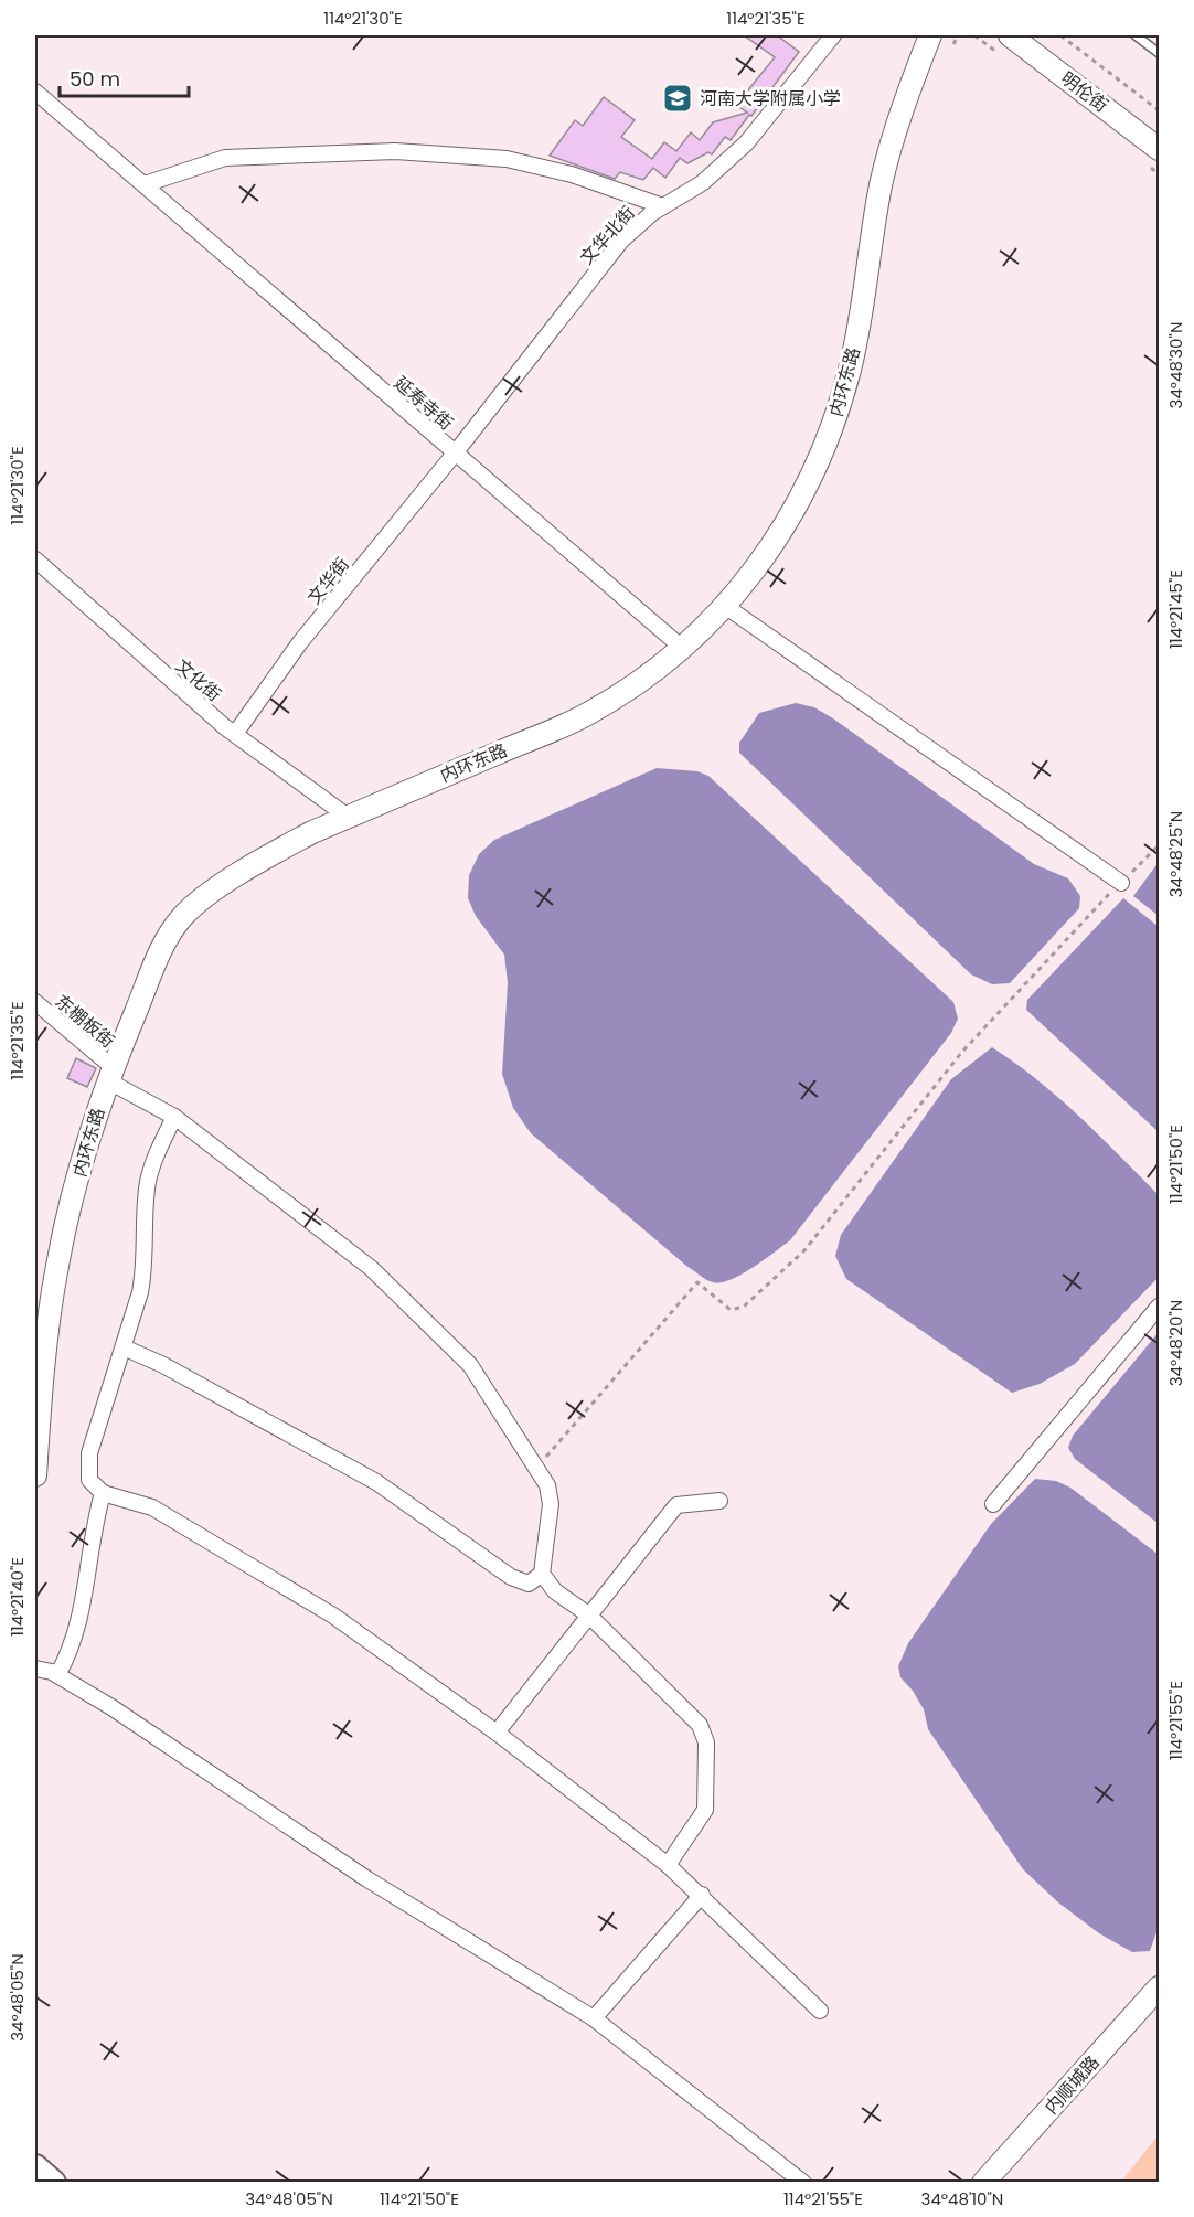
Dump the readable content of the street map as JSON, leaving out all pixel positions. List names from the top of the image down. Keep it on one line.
{"streets":{"street":["明伦街","文华北街","内环东路","延寿寺街","文华街","文化街","东棚板街","内顺城路"]},"crossings":[["文华北街","延寿寺街"],["文华北街","文华街"],["内环东路","延寿寺街"],["内环东路","文化街"],["内环东路","东棚板街"],["延寿寺街","文华街"],["文华街","文化街"]],"places":{"school or university":["河南大学附属小学"]},"scale_bar":"50 m","coordinates":["114°21'30\"E","114°21'35\"E","34°48'30\"N","114°21'45\"E","34°48'25\"N","114°21'50\"E","34°48'20\"N","114°21'40\"E","114°21'55\"E","34°48'05\"N","34°48'10\"N"]}
